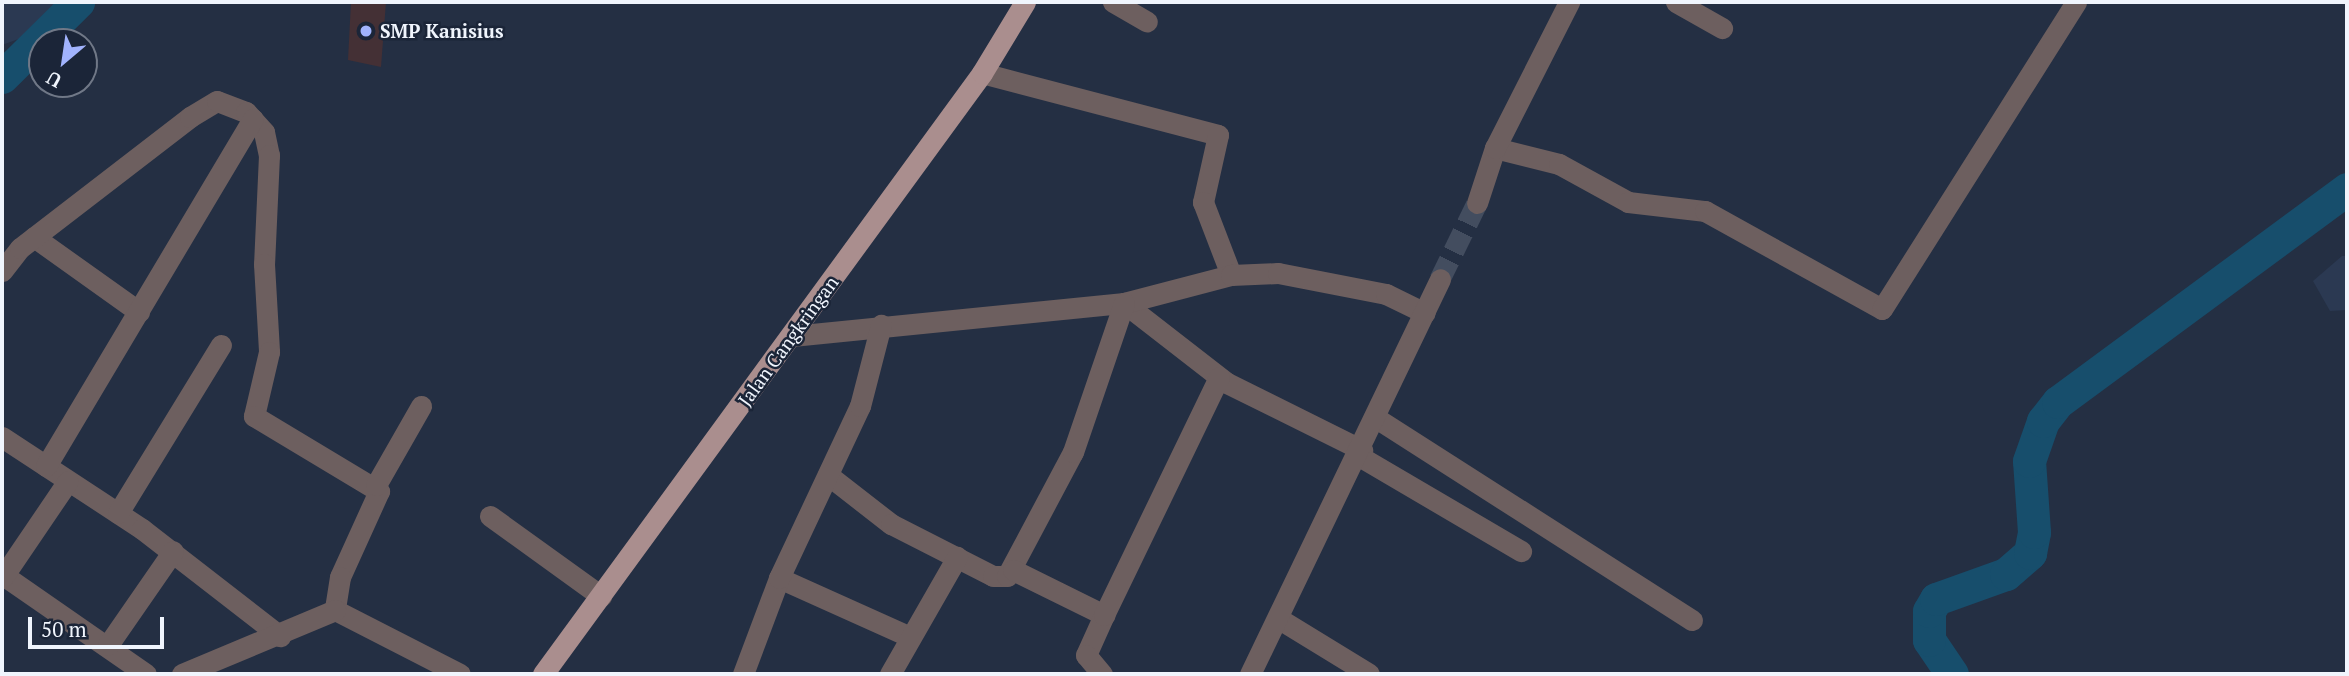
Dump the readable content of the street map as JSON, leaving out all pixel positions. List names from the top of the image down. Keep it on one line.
{"streets":{"main road":["Jalan Cangkringan"]},"places":["SMP Kanisius"],"scale_bar":"50 m","north":"bottom left"}
